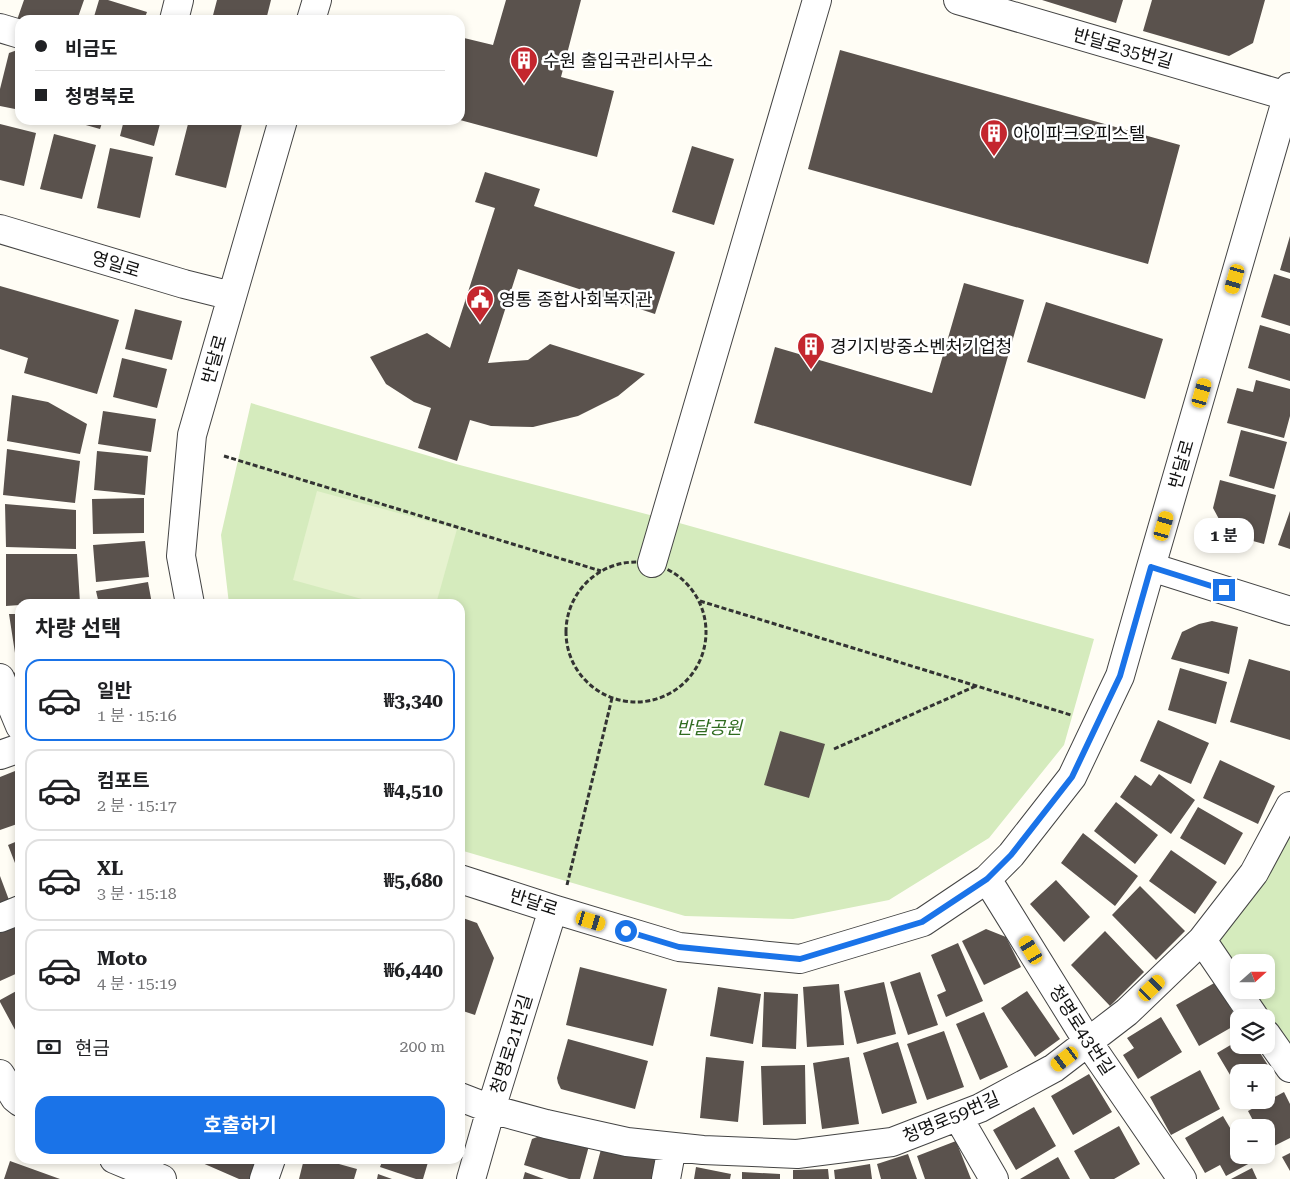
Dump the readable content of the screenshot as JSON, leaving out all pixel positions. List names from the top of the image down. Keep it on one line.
{"streets":{"street":["반달로35번길","영일로","반달로","청명로43번길","청명로21번길","청명로59번길"]},"crossings":[["반달로35번길","반달로"],["영일로","반달로"],["반달로","청명로43번길"],["반달로","청명로21번길"],["청명로43번길","청명로59번길"],["청명로21번길","청명로59번길"]],"parks":["반달공원"],"places":{"building":["수원 출입국관리사무소","아이파크오피스텔","경기지방중소벤처기업청"],"public building":["영통 종합사회복지관"]},"north":"right","page":{"banner":["비금도","청명북로"],"bubble":"1 분","heading":"차량 선택","list":[{"name":"일반","note":"1 분 · 15:16","value":"₩3,340"},{"name":"컴포트","note":"2 분 · 15:17","value":"₩4,510"},{"name":"XL","note":"3 분 · 15:18","value":"₩5,680"},{"name":"Moto","note":"4 분 · 15:19","value":"₩6,440"}],"map_buttons":["+","−"],"pay":["현금","200 m"],"buttons":"호출하기"}}
